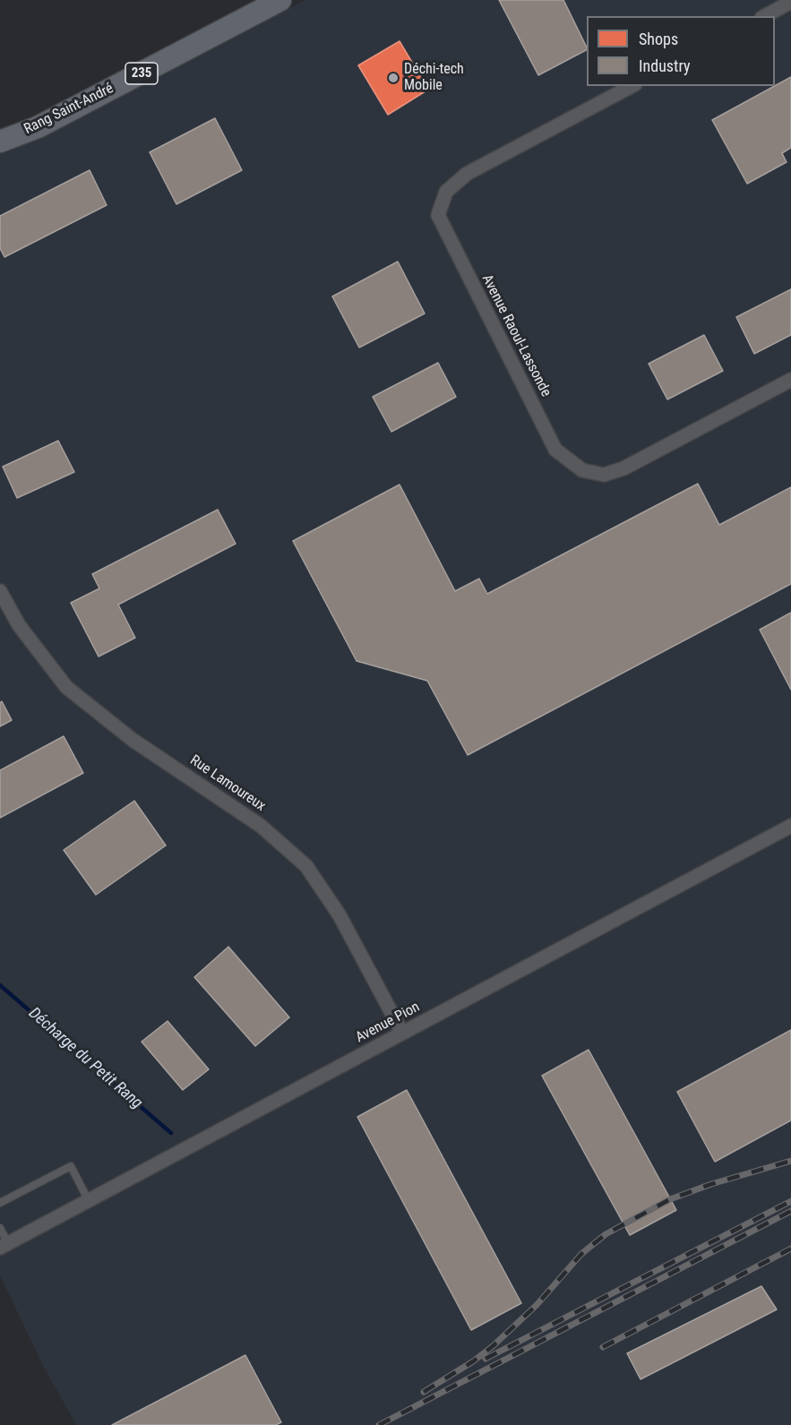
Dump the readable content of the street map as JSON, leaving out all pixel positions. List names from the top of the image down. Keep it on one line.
{"streets":{"main road":["235","Rang Saint-André"],"street":["Avenue Raoul-Lassonde","Rue Lamoureux","Avenue Pion"]},"crossings":[["Rue Lamoureux","Avenue Pion"]],"water":["Décharge du Petit Rang"],"places":["Déchi-tech Mobile"],"legend":["Shops","Industry"]}
